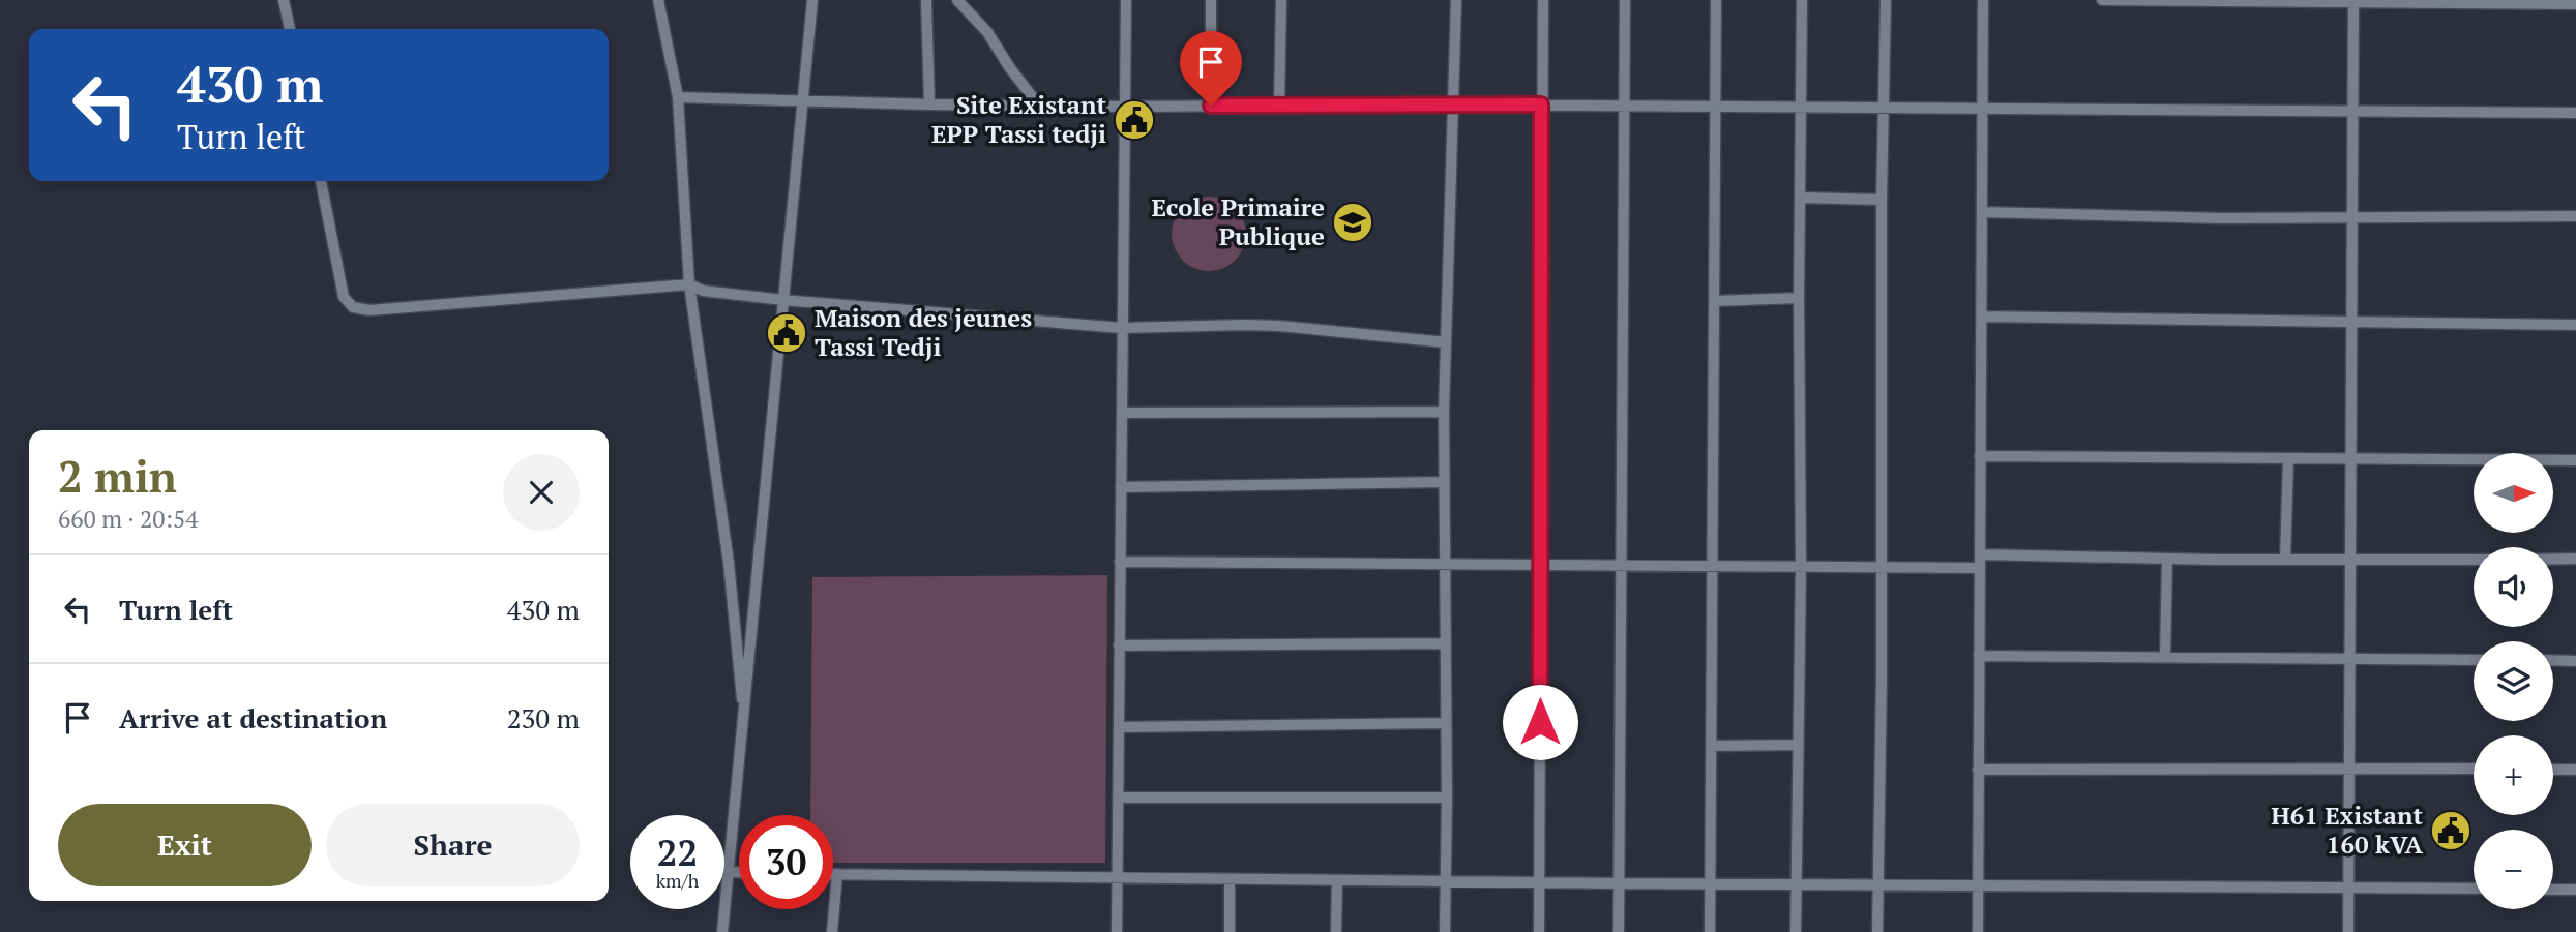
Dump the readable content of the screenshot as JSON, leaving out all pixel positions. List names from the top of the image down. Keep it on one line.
{"places":{"public building":["Site Existant EPP Tassi tedji","Maison des jeunes Tassi Tedji","H61 Existant 160 kVA"],"school or university":["Ecole Primaire Publique"]},"north":"right","page":{"turn":["430 m","Turn left"],"heading":["2 min","660 m · 20:54"],"map_buttons":["+","−"],"list":[{"name":"Turn left","value":"430 m"},{"name":"Arrive at destination","value":"230 m"}],"buttons":["Exit","Share"],"speed":"22 km/h","limit":"30"}}
